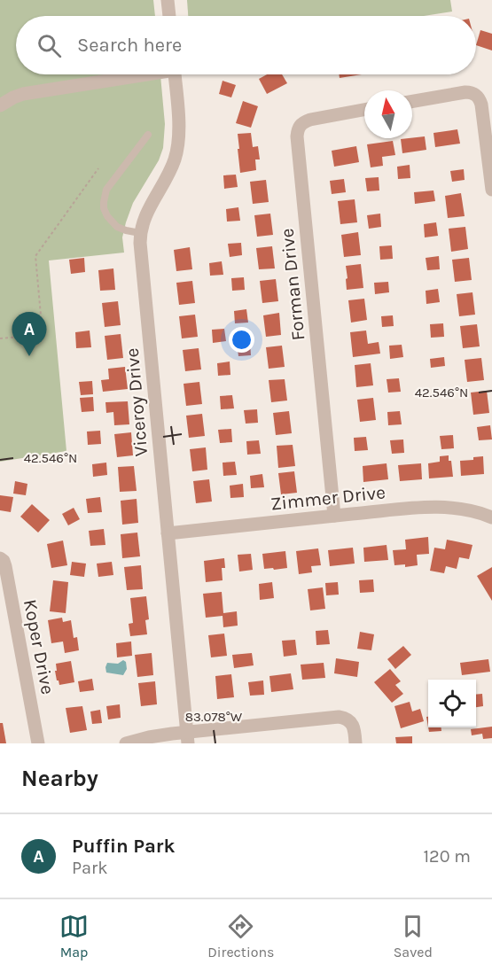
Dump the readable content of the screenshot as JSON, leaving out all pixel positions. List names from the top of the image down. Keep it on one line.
{"streets":{"street":["Forman Drive","Viceroy Drive","Zimmer Drive","Koper Drive"]},"crossings":[["Forman Drive","Zimmer Drive"],["Viceroy Drive","Zimmer Drive"]],"north":"top","page":{"search":"Search here","pins":"A","heading":"Nearby","list":[{"mark":"A","name":"Puffin Park","note":"Park","value":"120 m"}],"nav":["Map","Directions","Saved"]},"coordinates":["42.546°N","83.078°W"]}
